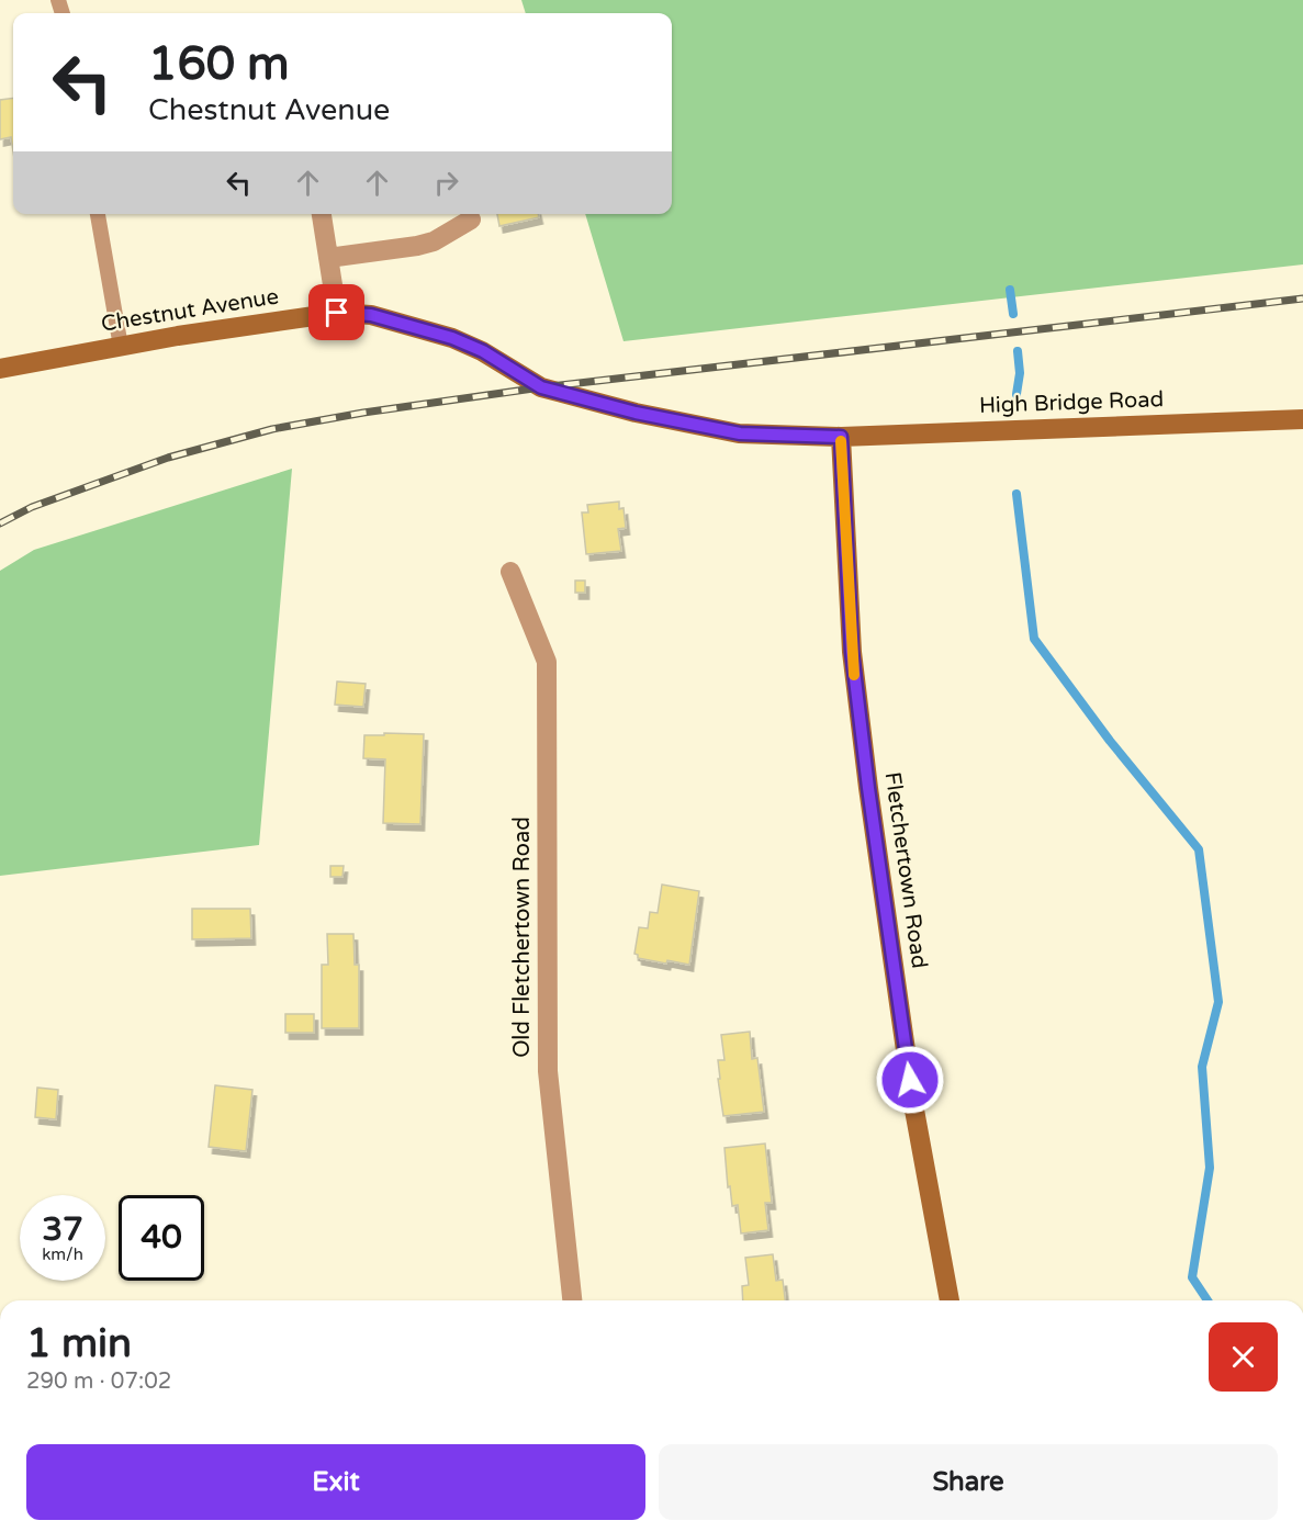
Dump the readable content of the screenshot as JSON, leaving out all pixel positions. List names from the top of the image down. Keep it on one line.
{"streets":{"street":["Chestnut Avenue","High Bridge Road","Fletchertown Road","Old Fletchertown Road"]},"crossings":[["Chestnut Avenue","High Bridge Road"],["Chestnut Avenue","Fletchertown Road"],["High Bridge Road","Fletchertown Road"]],"page":{"turn":["160 m","Chestnut Avenue"],"speed":"37 km/h","limit":"40","heading":["1 min","290 m · 07:02"],"buttons":["Exit","Share"]}}
